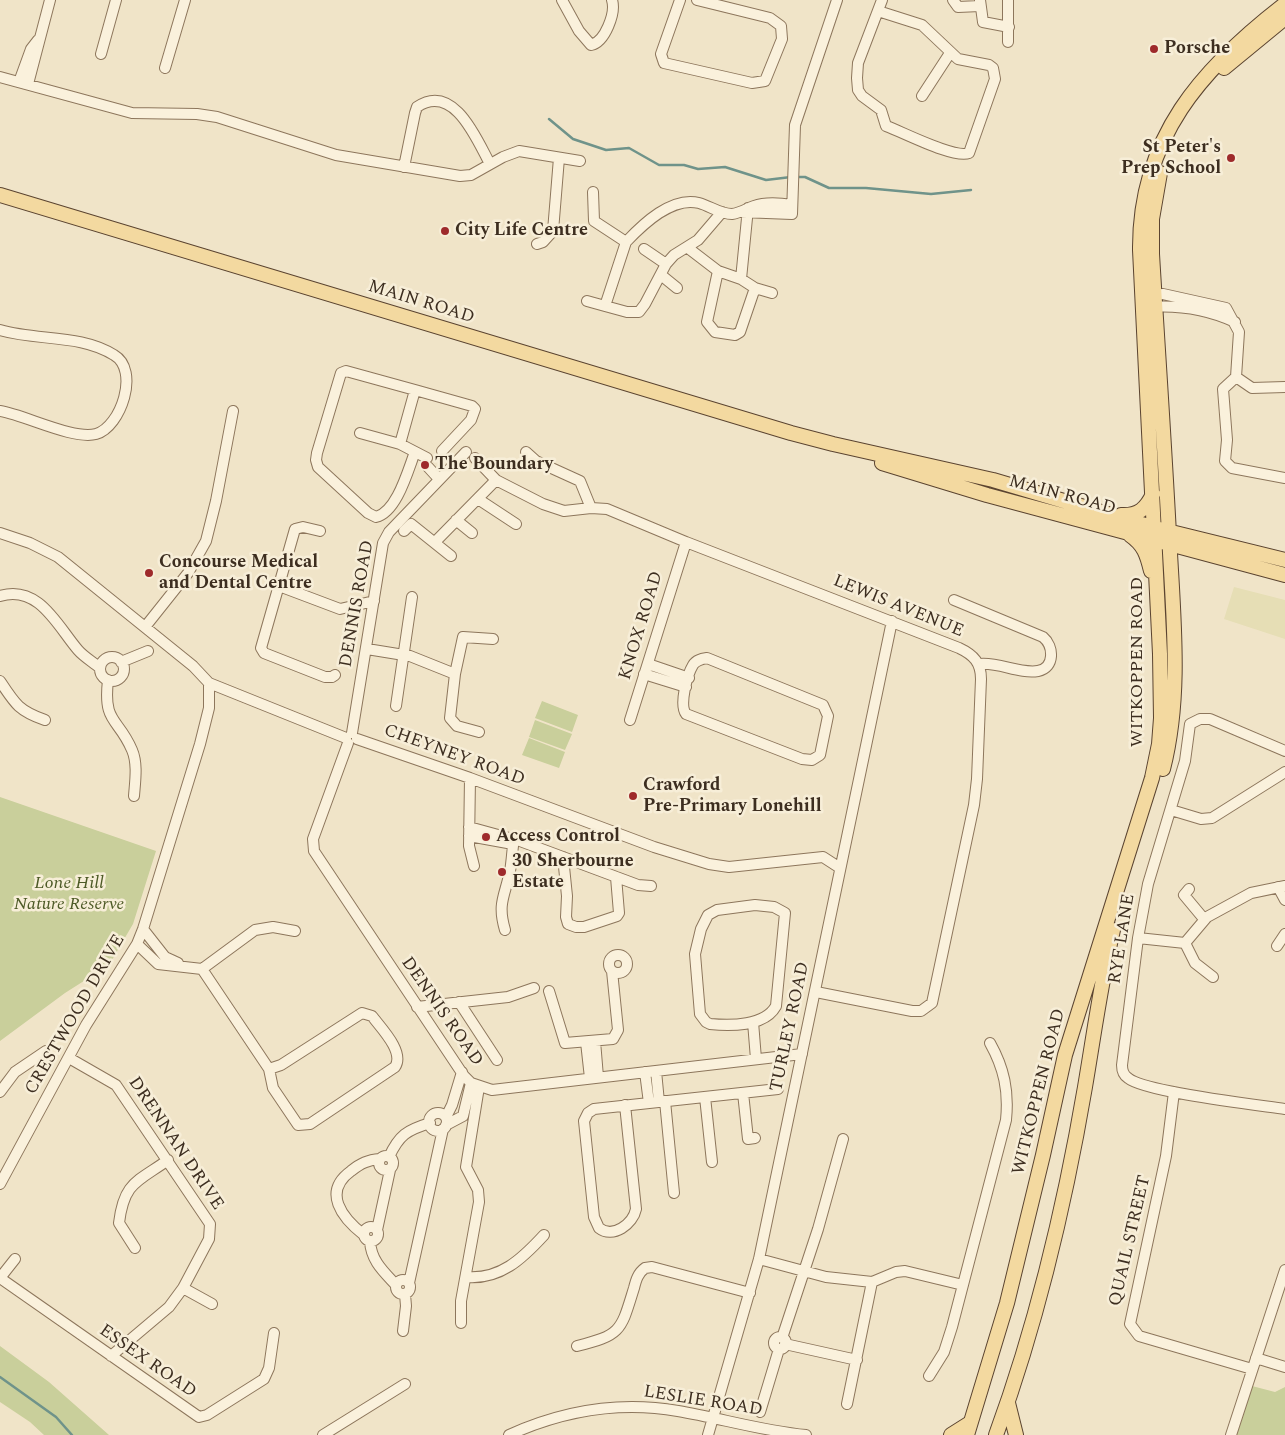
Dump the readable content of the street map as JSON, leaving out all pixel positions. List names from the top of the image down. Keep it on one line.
{"streets":{"main road":["MAIN ROAD","WITKOPPEN ROAD"],"street":["DENNIS ROAD","LEWIS AVENUE","KNOX ROAD","CHEYNEY ROAD","RYE LANE","CRESTWOOD DRIVE","TURLEY ROAD","DRENNAN DRIVE","QUAIL STREET","ESSEX ROAD","LESLIE ROAD"]},"crossings":[["MAIN ROAD","WITKOPPEN ROAD"],["DENNIS ROAD","LEWIS AVENUE"],["DENNIS ROAD","CHEYNEY ROAD"],["DENNIS ROAD","TURLEY ROAD"],["LEWIS AVENUE","KNOX ROAD"],["LEWIS AVENUE","TURLEY ROAD"],["CHEYNEY ROAD","CRESTWOOD DRIVE"],["CHEYNEY ROAD","TURLEY ROAD"],["RYE LANE","QUAIL STREET"],["CRESTWOOD DRIVE","DRENNAN DRIVE"],["TURLEY ROAD","LESLIE ROAD"],["DRENNAN DRIVE","ESSEX ROAD"]],"parks":["Lone Hill Nature Reserve"],"places":["Porsche","St Peter's Prep School","City Life Centre","The Boundary","Concourse Medical and Dental Centre","Crawford Pre-Primary Lonehill","Access Control","30 Sherbourne Estate"]}
